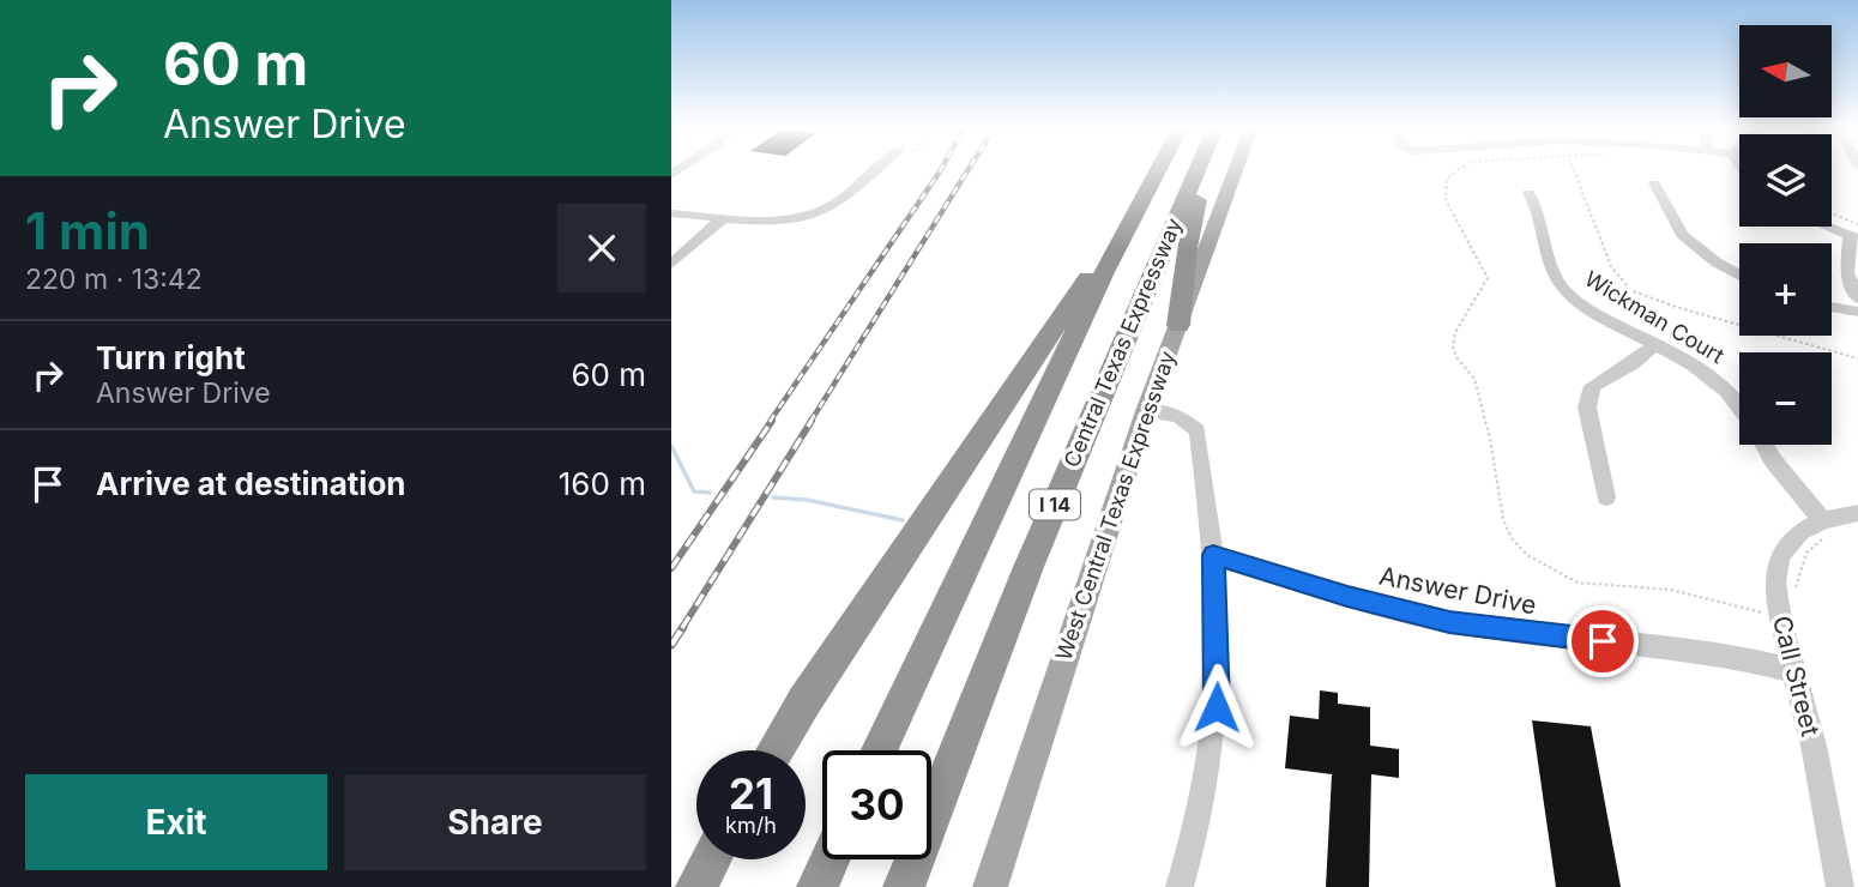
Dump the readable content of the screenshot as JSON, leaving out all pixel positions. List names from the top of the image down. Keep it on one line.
{"streets":{"highway":["Central Texas Expressway","I 14"],"main road":["West Central Texas Expressway"],"street":["Wickman Court","Answer Drive","Call Street"]},"crossings":[["Wickman Court","Call Street"],["Answer Drive","Call Street"]],"north":"left","page":{"turn":["60 m","Answer Drive"],"map_buttons":["+","−"],"heading":["1 min","220 m · 13:42"],"list":[{"name":"Turn right","note":"Answer Drive","value":"60 m"},{"name":"Arrive at destination","value":"160 m"}],"speed":"21 km/h","limit":"30","buttons":["Exit","Share"]}}
